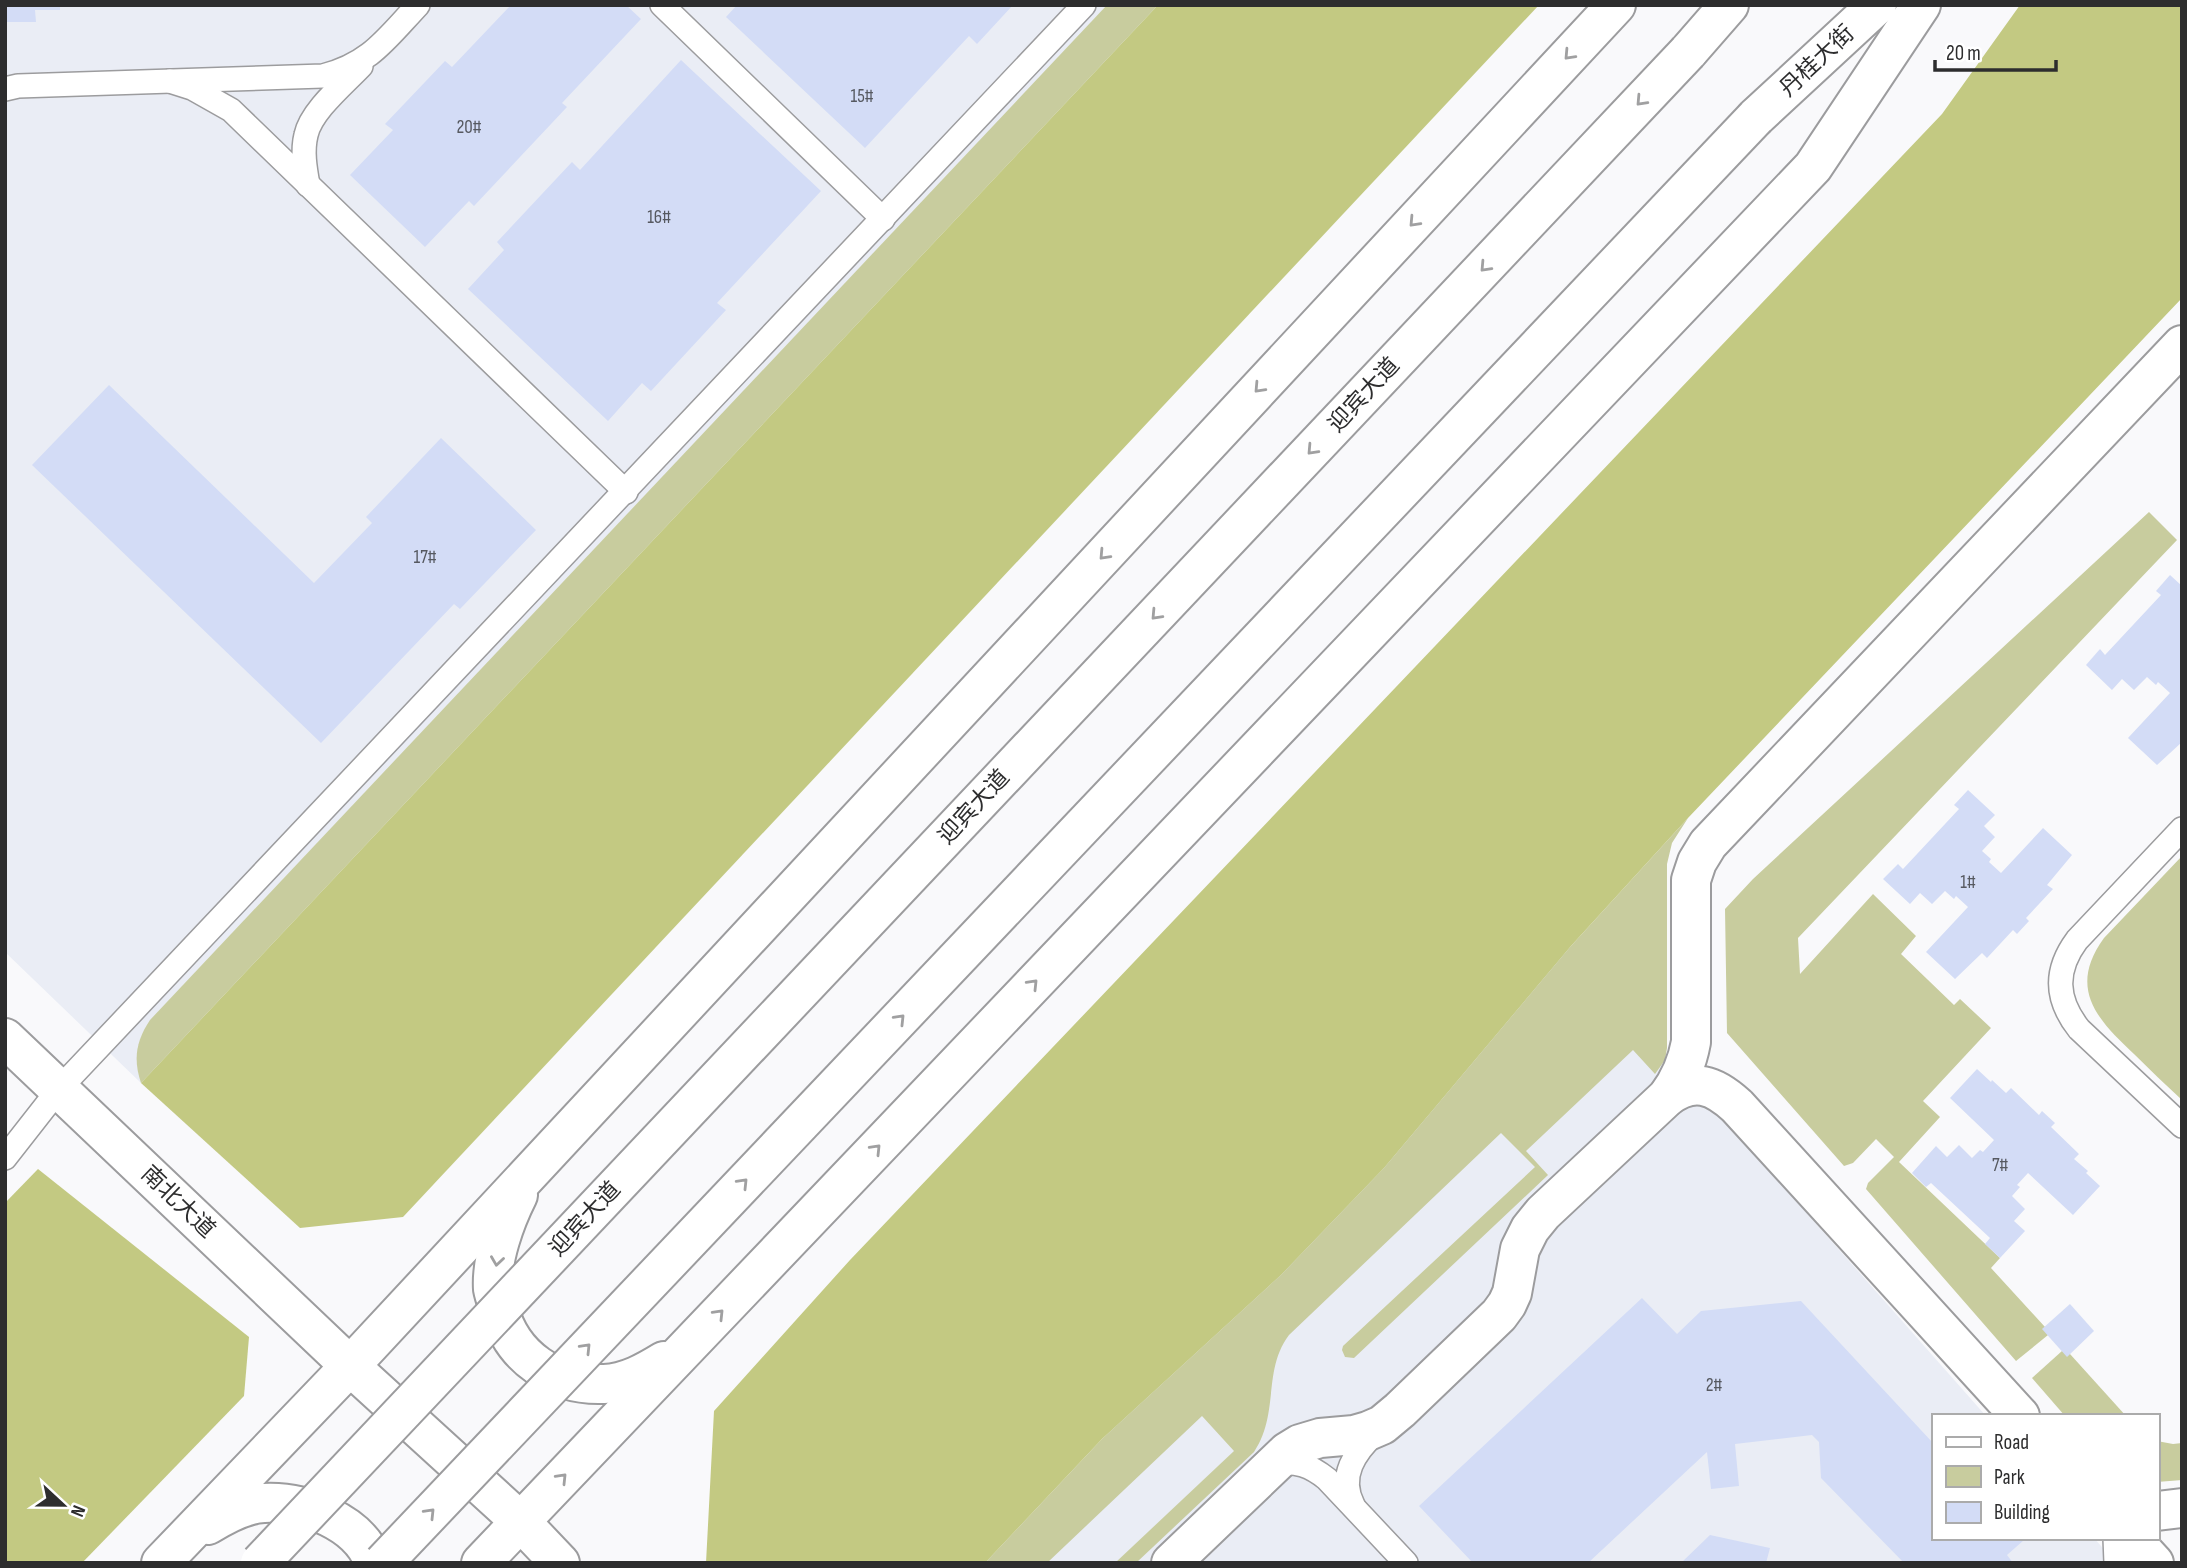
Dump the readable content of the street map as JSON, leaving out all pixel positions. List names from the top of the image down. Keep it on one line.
{"streets":{"main road":["丹桂大街","迎宾大道","南北大道"]},"house_numbers":["15#","20#","16#","17#","1#","7#","2#"],"legend":["Road","Park","Building"],"scale_bar":"20 m","north":"right"}
